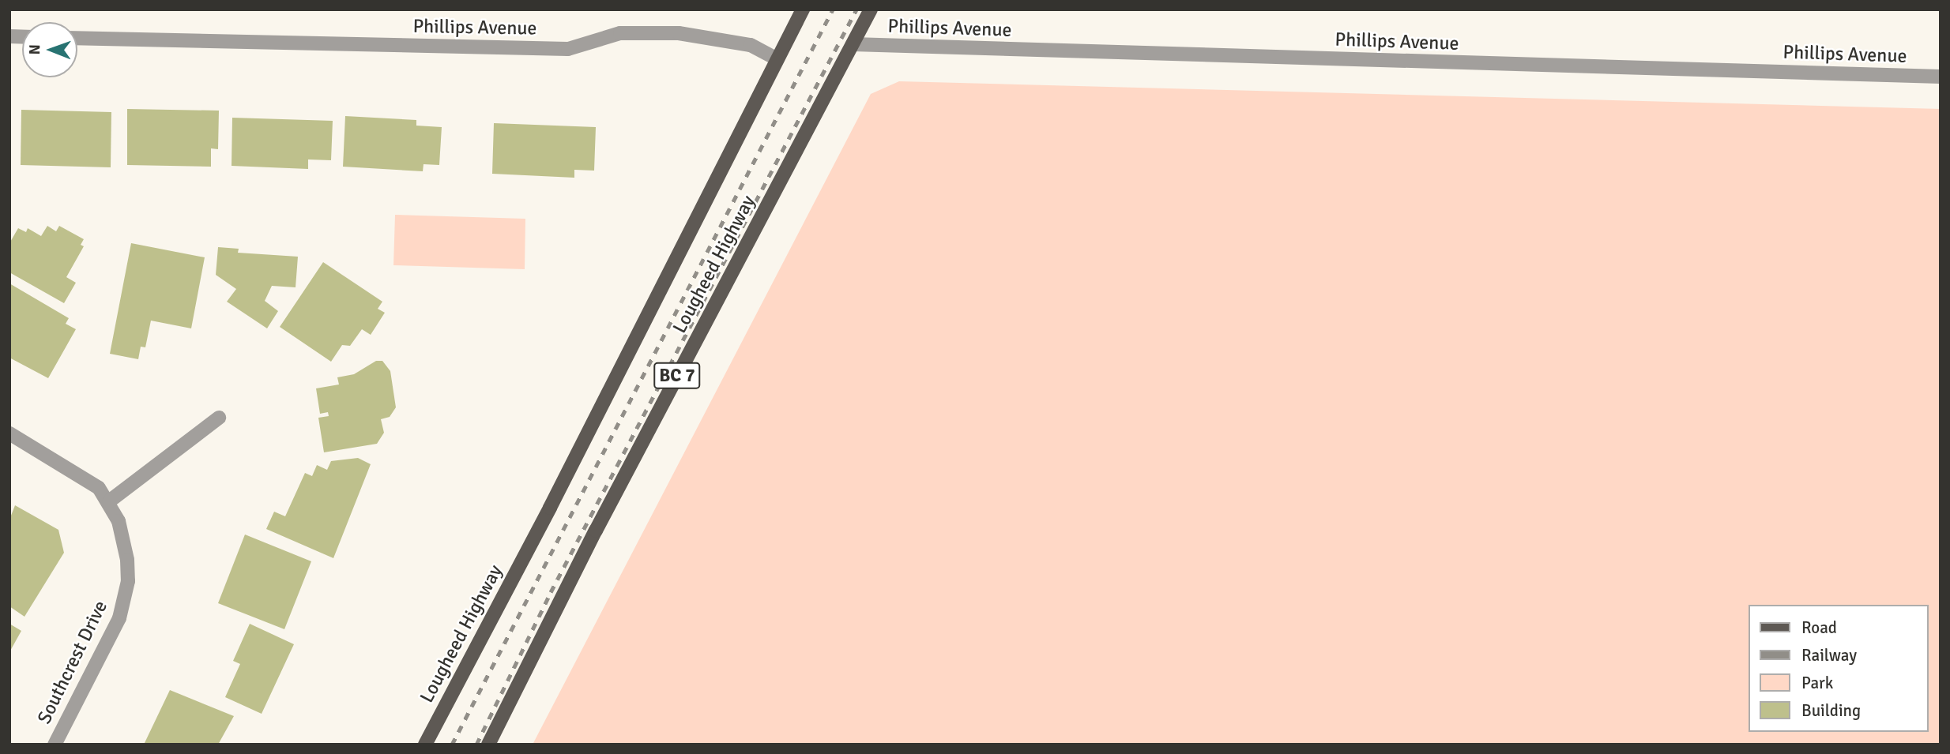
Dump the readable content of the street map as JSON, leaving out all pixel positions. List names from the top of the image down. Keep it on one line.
{"streets":{"main road":["Lougheed Highway","BC 7"],"street":["Phillips Avenue","Southcrest Drive"]},"crossings":[["Phillips Avenue","Lougheed Highway"]],"legend":["Road","Railway","Park","Building"],"north":"left"}
